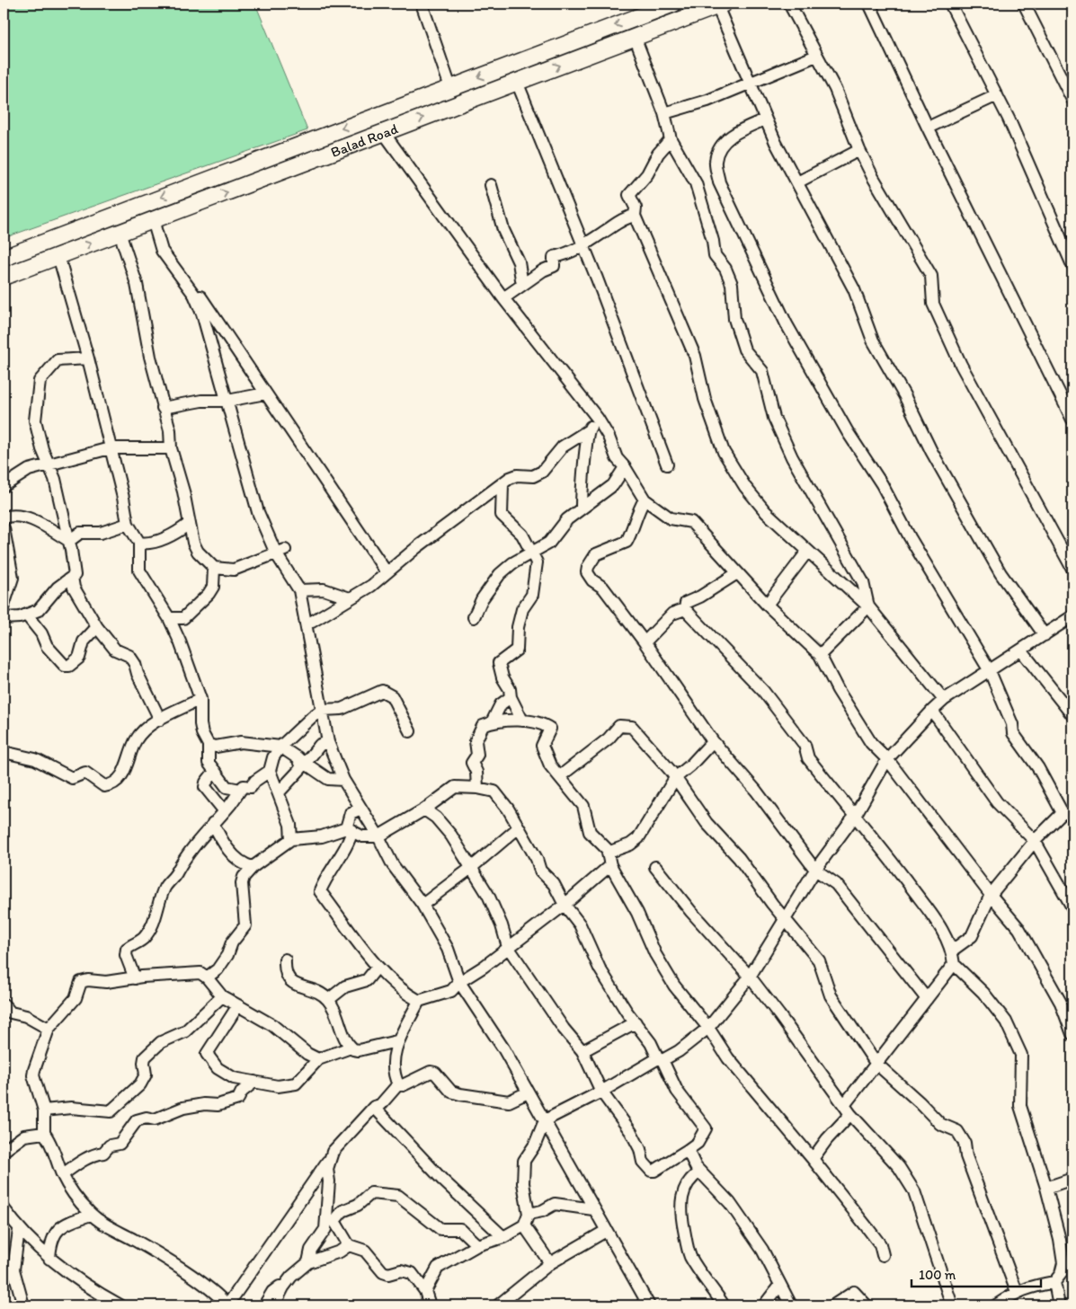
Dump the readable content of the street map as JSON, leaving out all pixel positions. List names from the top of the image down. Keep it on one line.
{"streets":{"highway":["Balad Road"]},"scale_bar":"100 m"}
